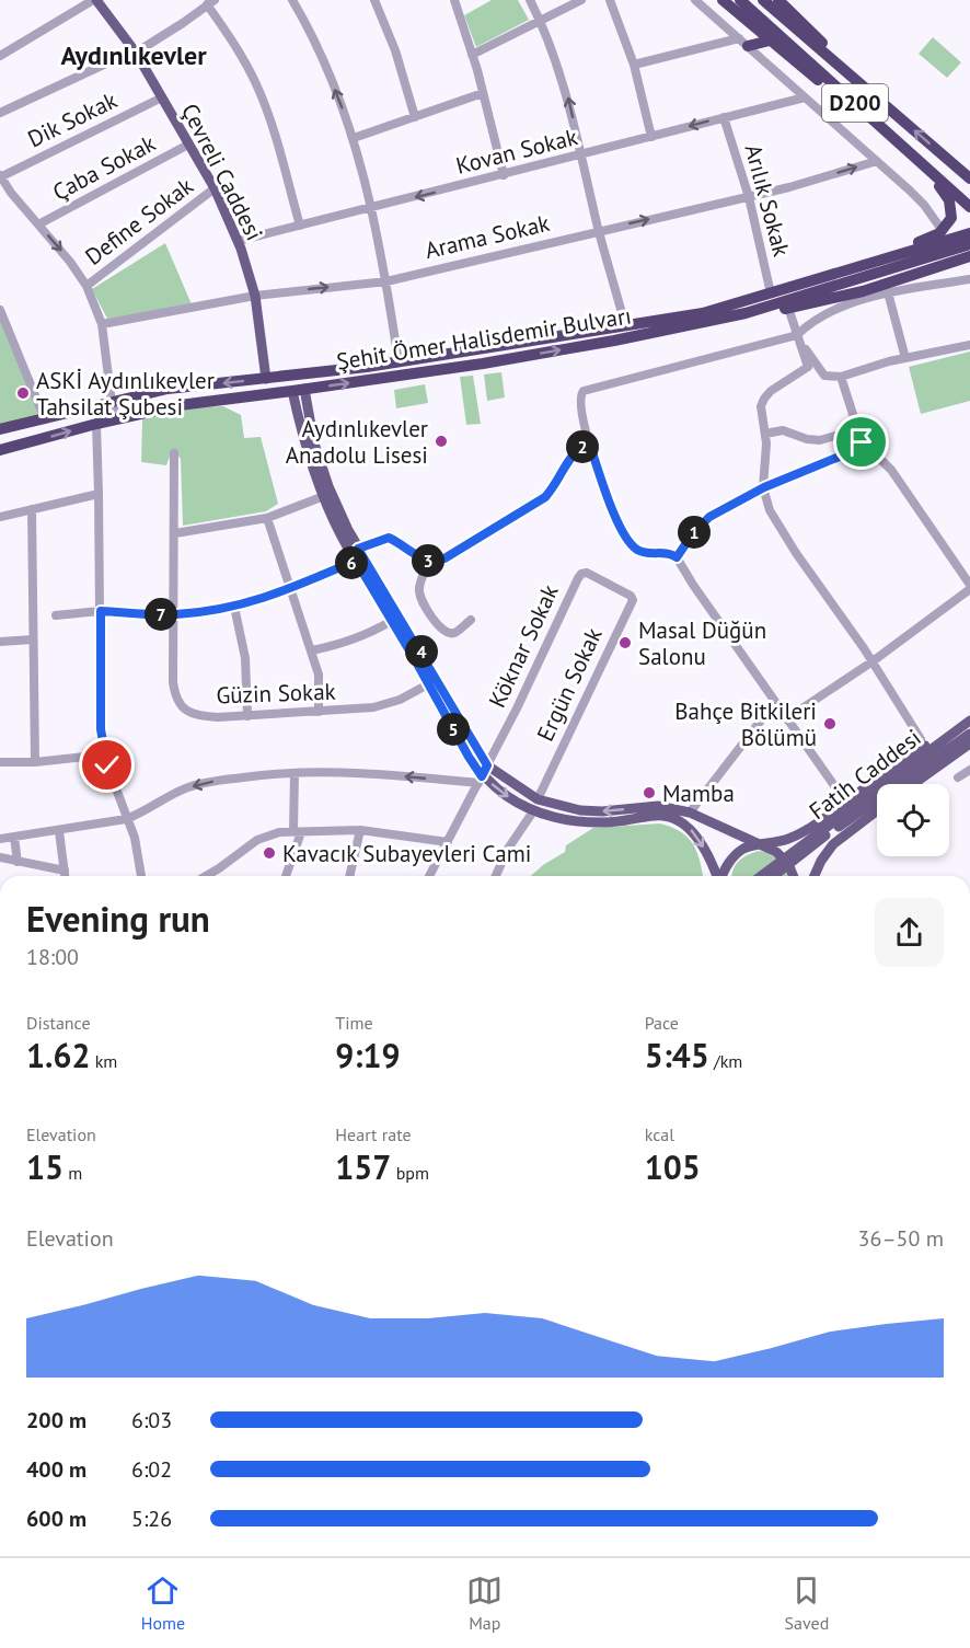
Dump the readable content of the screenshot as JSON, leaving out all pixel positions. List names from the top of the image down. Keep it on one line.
{"streets":{"highway":["D200","Şehit Ömer Halisdemir Bulvarı"],"main road":["Çevreli Caddesi","Fatih Caddesi"],"street":["Dik Sokak","Kovan Sokak","Çaba Sokak","Arılık Sokak","Define Sokak","Arama Sokak","Köknar Sokak","Ergün Sokak","Güzin Sokak"]},"crossings":[["Dik Sokak","Çevreli Caddesi"],["Kovan Sokak","Çevreli Caddesi"],["Kovan Sokak","Arılık Sokak"],["Çaba Sokak","Çevreli Caddesi"],["Çevreli Caddesi","Define Sokak"],["Çevreli Caddesi","Arama Sokak"],["Çevreli Caddesi","Şehit Ömer Halisdemir Bulvarı"],["Arılık Sokak","Arama Sokak"],["Arılık Sokak","Şehit Ömer Halisdemir Bulvarı"],["Köknar Sokak","Ergün Sokak"]],"one_way":["Arama Sokak"],"districts":["Aydınlıkevler"],"places":["ASKİ Aydınlıkevler Tahsilat Şubesi","Aydınlıkevler Anadolu Lisesi","Masal Düğün Salonu","Bahçe Bitkileri Bölümü","Mamba","Kavacık Subayevleri Cami"],"page":{"pins":["2","1","3","6","7","4","5"],"heading":["Evening run","18:00"],"stats":[["Distance","1.62 km"],["Time","9:19"],["Pace","5:45 /km"],["Elevation","15 m"],["Heart rate","157 bpm"],["kcal","105"]],"chart":["Elevation","36–50 m"],"list":[{"name":"200 m","note":"6:03"},{"name":"400 m","note":"6:02"},{"name":"600 m","note":"5:26"}],"tabs":["Home","Map","Saved"]}}
